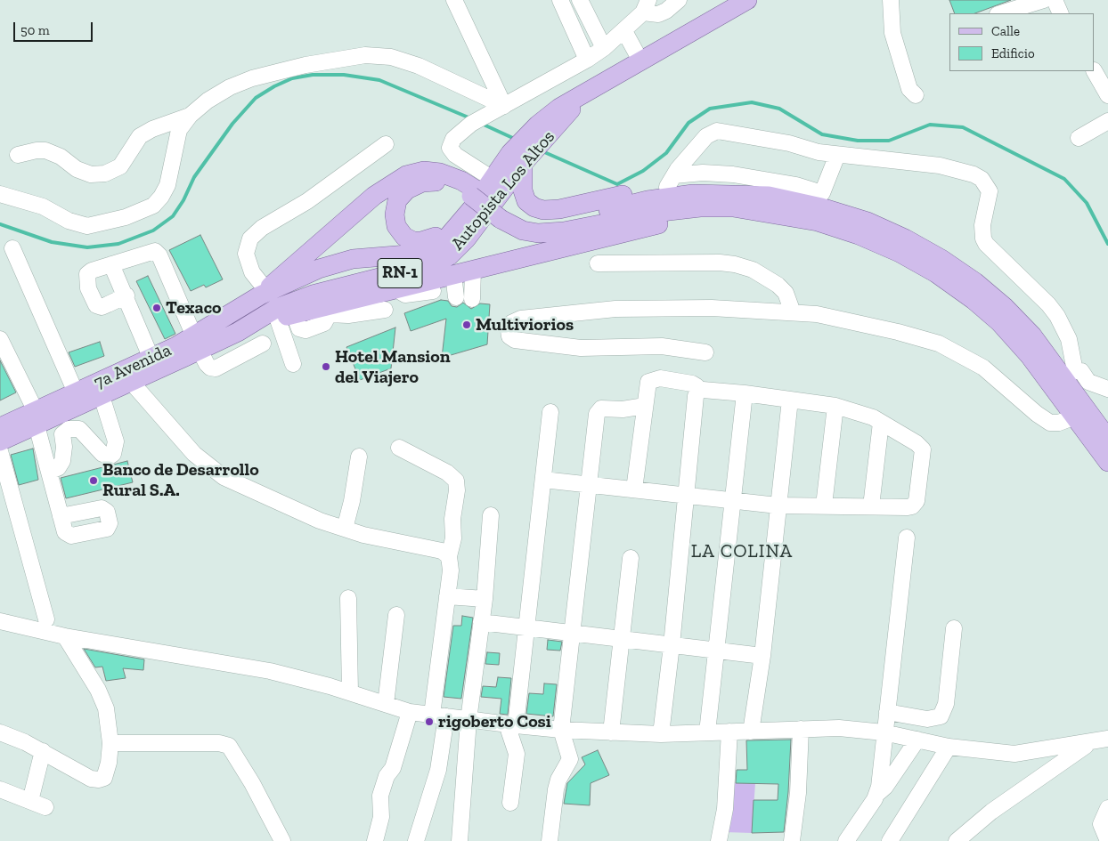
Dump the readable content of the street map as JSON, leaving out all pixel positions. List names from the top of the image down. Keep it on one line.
{"streets":{"main road":["Autopista Los Altos","RN-1","7a Avenida"]},"crossings":[["Autopista Los Altos","7a Avenida"]],"districts":["LA COLINA"],"places":["Texaco","Multiviorios","Hotel Mansion del Viajero","Banco de Desarrollo Rural S.A.","rigoberto Cosi"],"legend":["Calle","Edificio"],"scale_bar":"50 m"}
